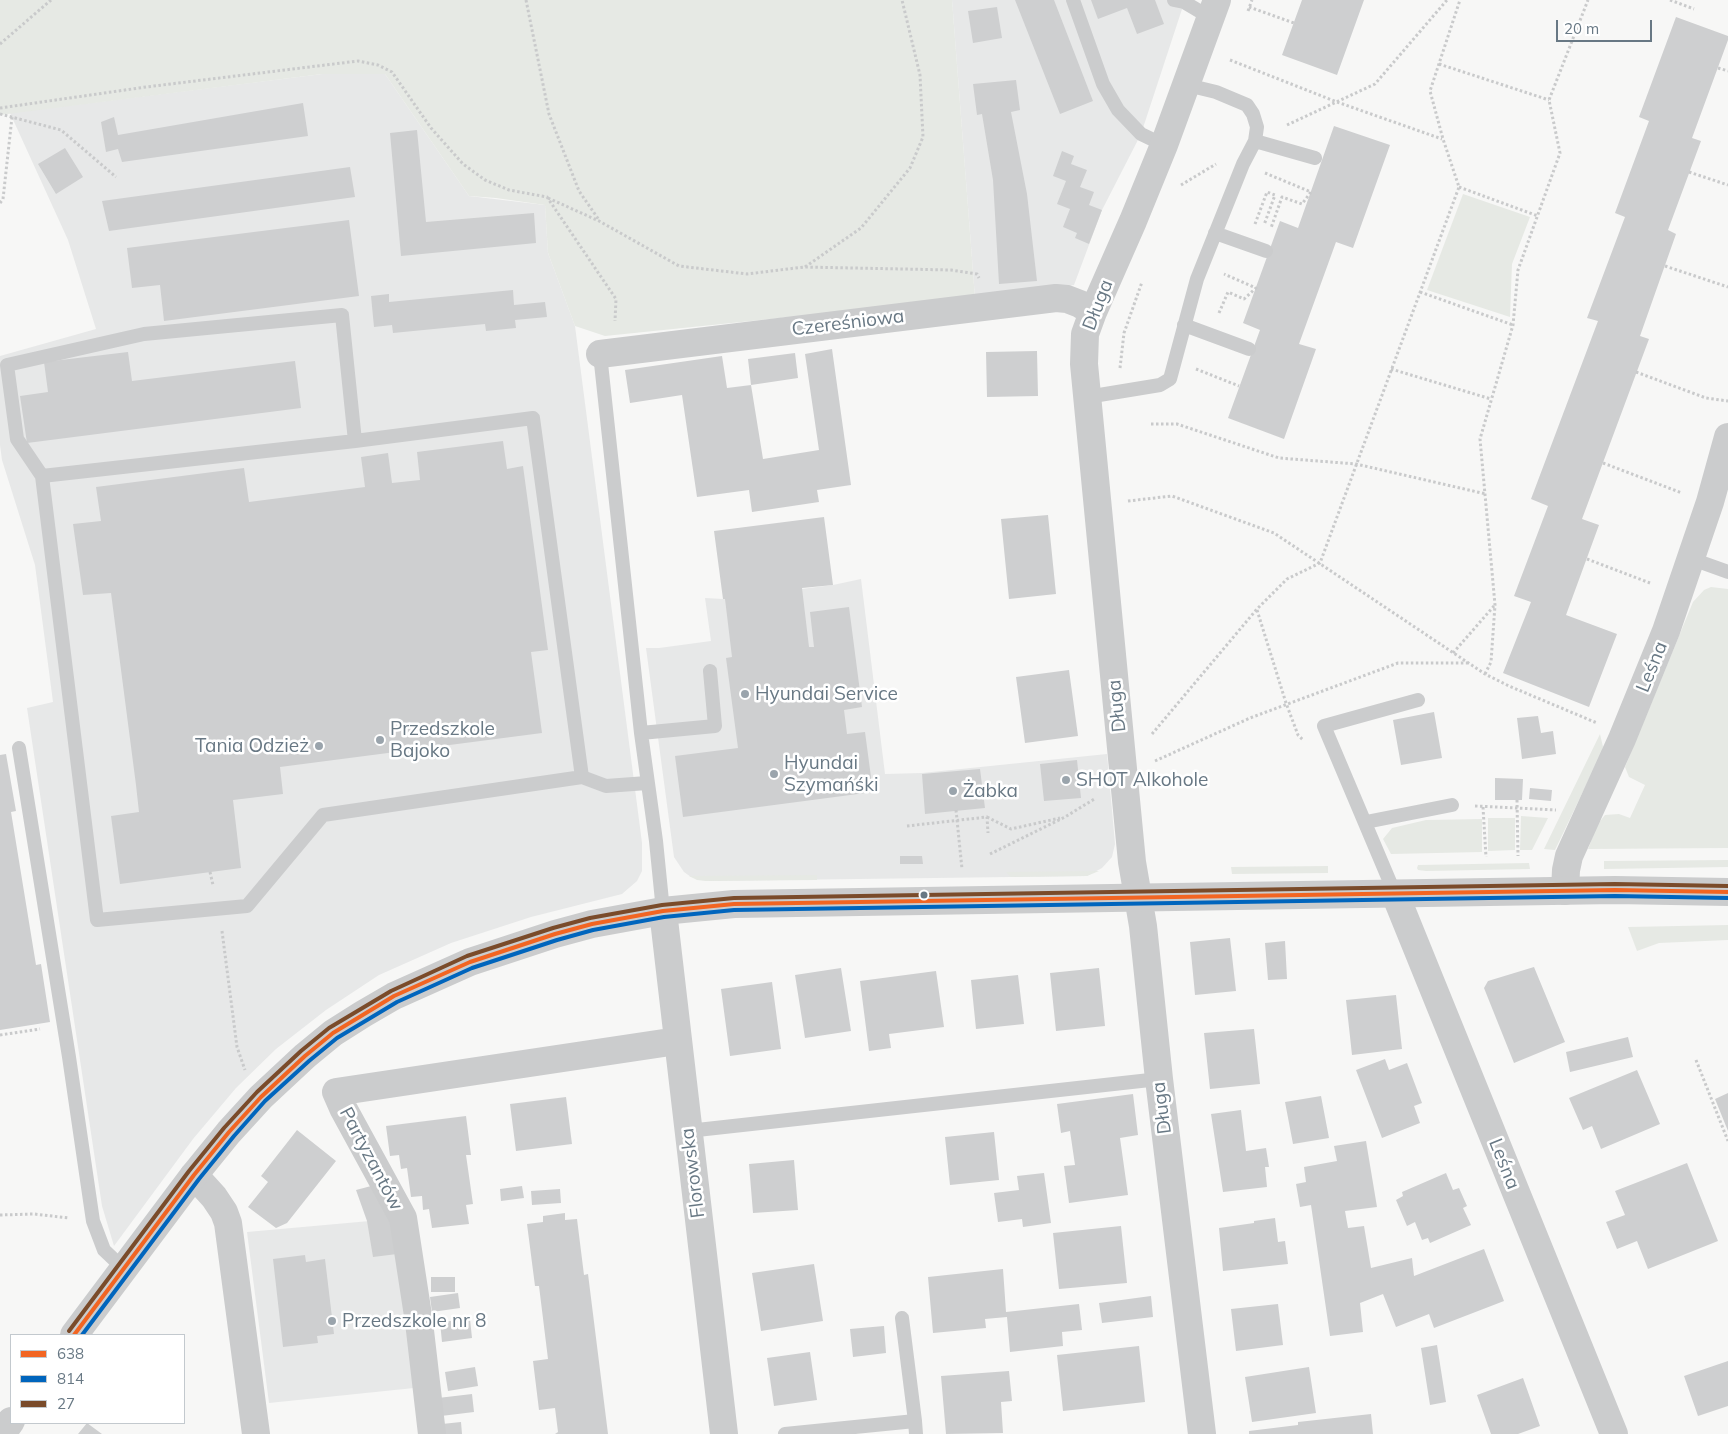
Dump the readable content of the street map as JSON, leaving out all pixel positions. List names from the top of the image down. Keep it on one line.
{"streets":{"street":["Długa","Czereśniowa","Leśna","Partyzantów","Florowska"]},"crossings":[["Długa","Czereśniowa"],["Partyzantów","Florowska"]],"places":["Hyundai Service","Przedszkole Bajoko","Tania Odzież","Hyundai Szymańśki","SHOT Alkohole","Żabka","Przedszkole nr 8"],"lines":["transit line 27","transit line 638","transit line 814"],"legend":["638","814","27"],"scale_bar":"20 m"}
